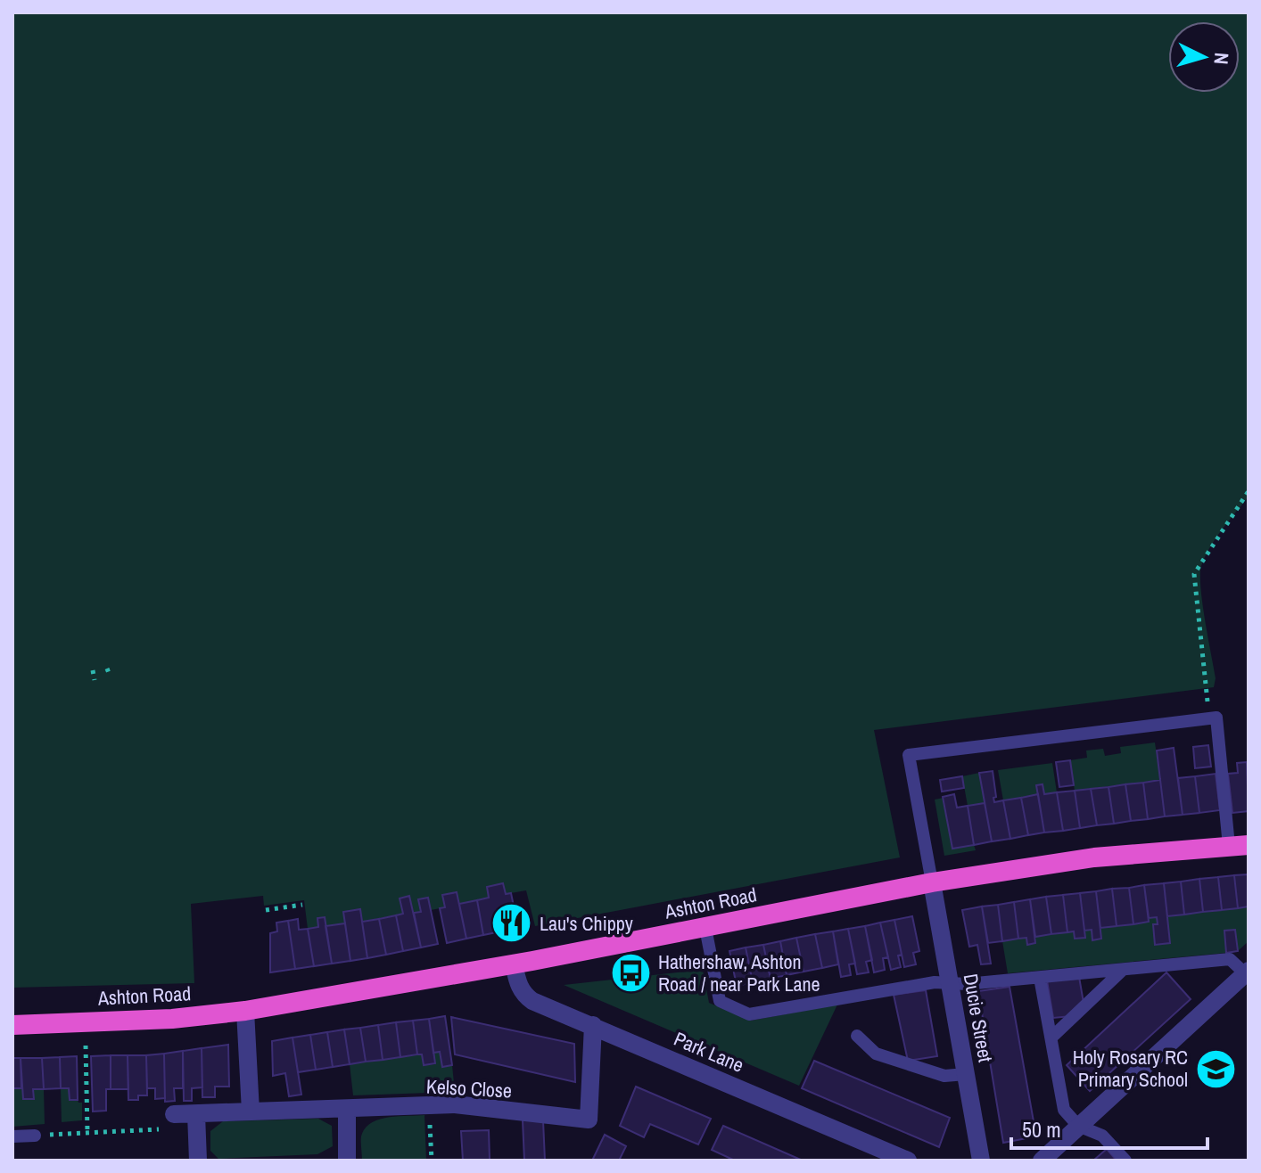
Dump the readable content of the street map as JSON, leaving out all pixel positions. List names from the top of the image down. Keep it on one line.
{"streets":{"highway":["Ashton Road"],"street":["Ducie Street","Park Lane","Kelso Close"]},"crossings":[["Ashton Road","Ducie Street"],["Ashton Road","Park Lane"],["Park Lane","Kelso Close"]],"places":{"restaurant":["Lau's Chippy"],"bus stop":["Hathershaw, Ashton Road / near Park Lane"],"school or university":["Holy Rosary RC Primary School"]},"scale_bar":"50 m","north":"right"}
